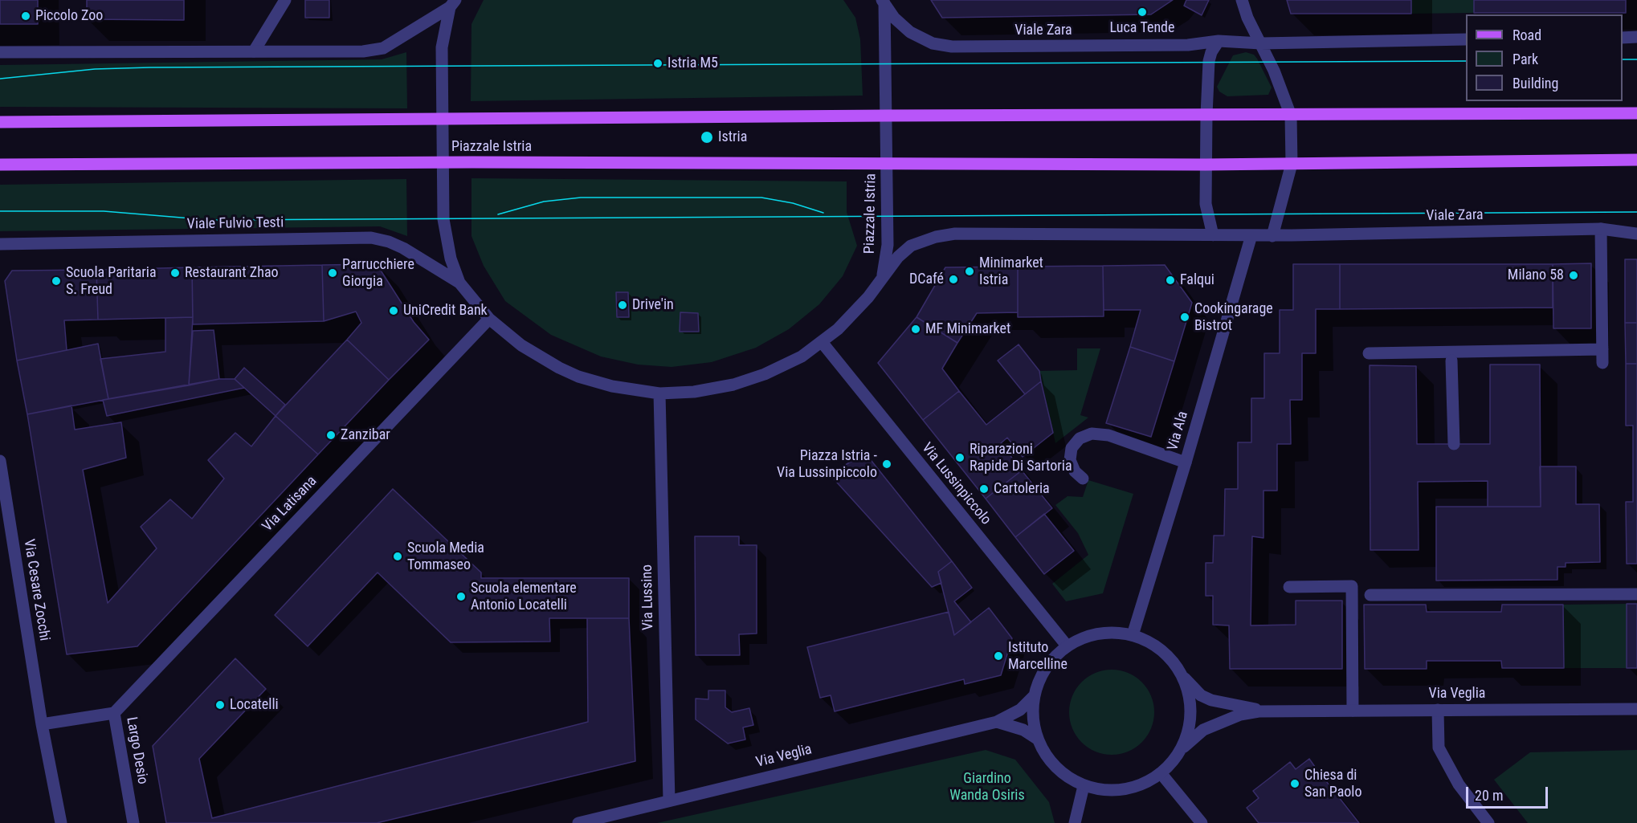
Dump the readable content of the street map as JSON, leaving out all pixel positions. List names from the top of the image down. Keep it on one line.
{"streets":{"main road":["Piazzale Istria"],"street":["Viale Zara","Viale Fulvio Testi","Via Ala","Via Lussinpiccolo","Via Latisana","Via Cesare Zocchi","Via Lussino","Via Veglia","Largo Desio"]},"crossings":[["Viale Zara","Piazzale Istria"],["Viale Zara","Via Ala"],["Piazzale Istria","Viale Fulvio Testi"],["Piazzale Istria","Via Lussinpiccolo"],["Piazzale Istria","Via Latisana"],["Piazzale Istria","Via Lussino"],["Via Ala","Via Lussinpiccolo"],["Via Ala","Via Veglia"],["Via Lussinpiccolo","Via Veglia"],["Via Latisana","Largo Desio"],["Via Cesare Zocchi","Largo Desio"],["Via Lussino","Via Veglia"]],"parks":["Giardino Wanda Osiris"],"places":["Luca Tende","Piccolo Zoo","Istria M5","Istria","Minimarket Istria","Restaurant Zhao","Parrucchiere Giorgia","Milano 58","DCafé","Falqui","Scuola Paritaria S. Freud","Drive'in","UniCredit Bank","Cookingarage Bistrot","MF Minimarket","Zanzibar","Riparazioni Rapide Di Sartoria","Piazza Istria - Via Lussinpiccolo","Cartoleria","Scuola Media Tommaseo","Scuola elementare Antonio Locatelli","Istituto Marcelline","Locatelli","Chiesa di San Paolo"],"legend":["Road","Park","Building"],"scale_bar":"20 m"}
